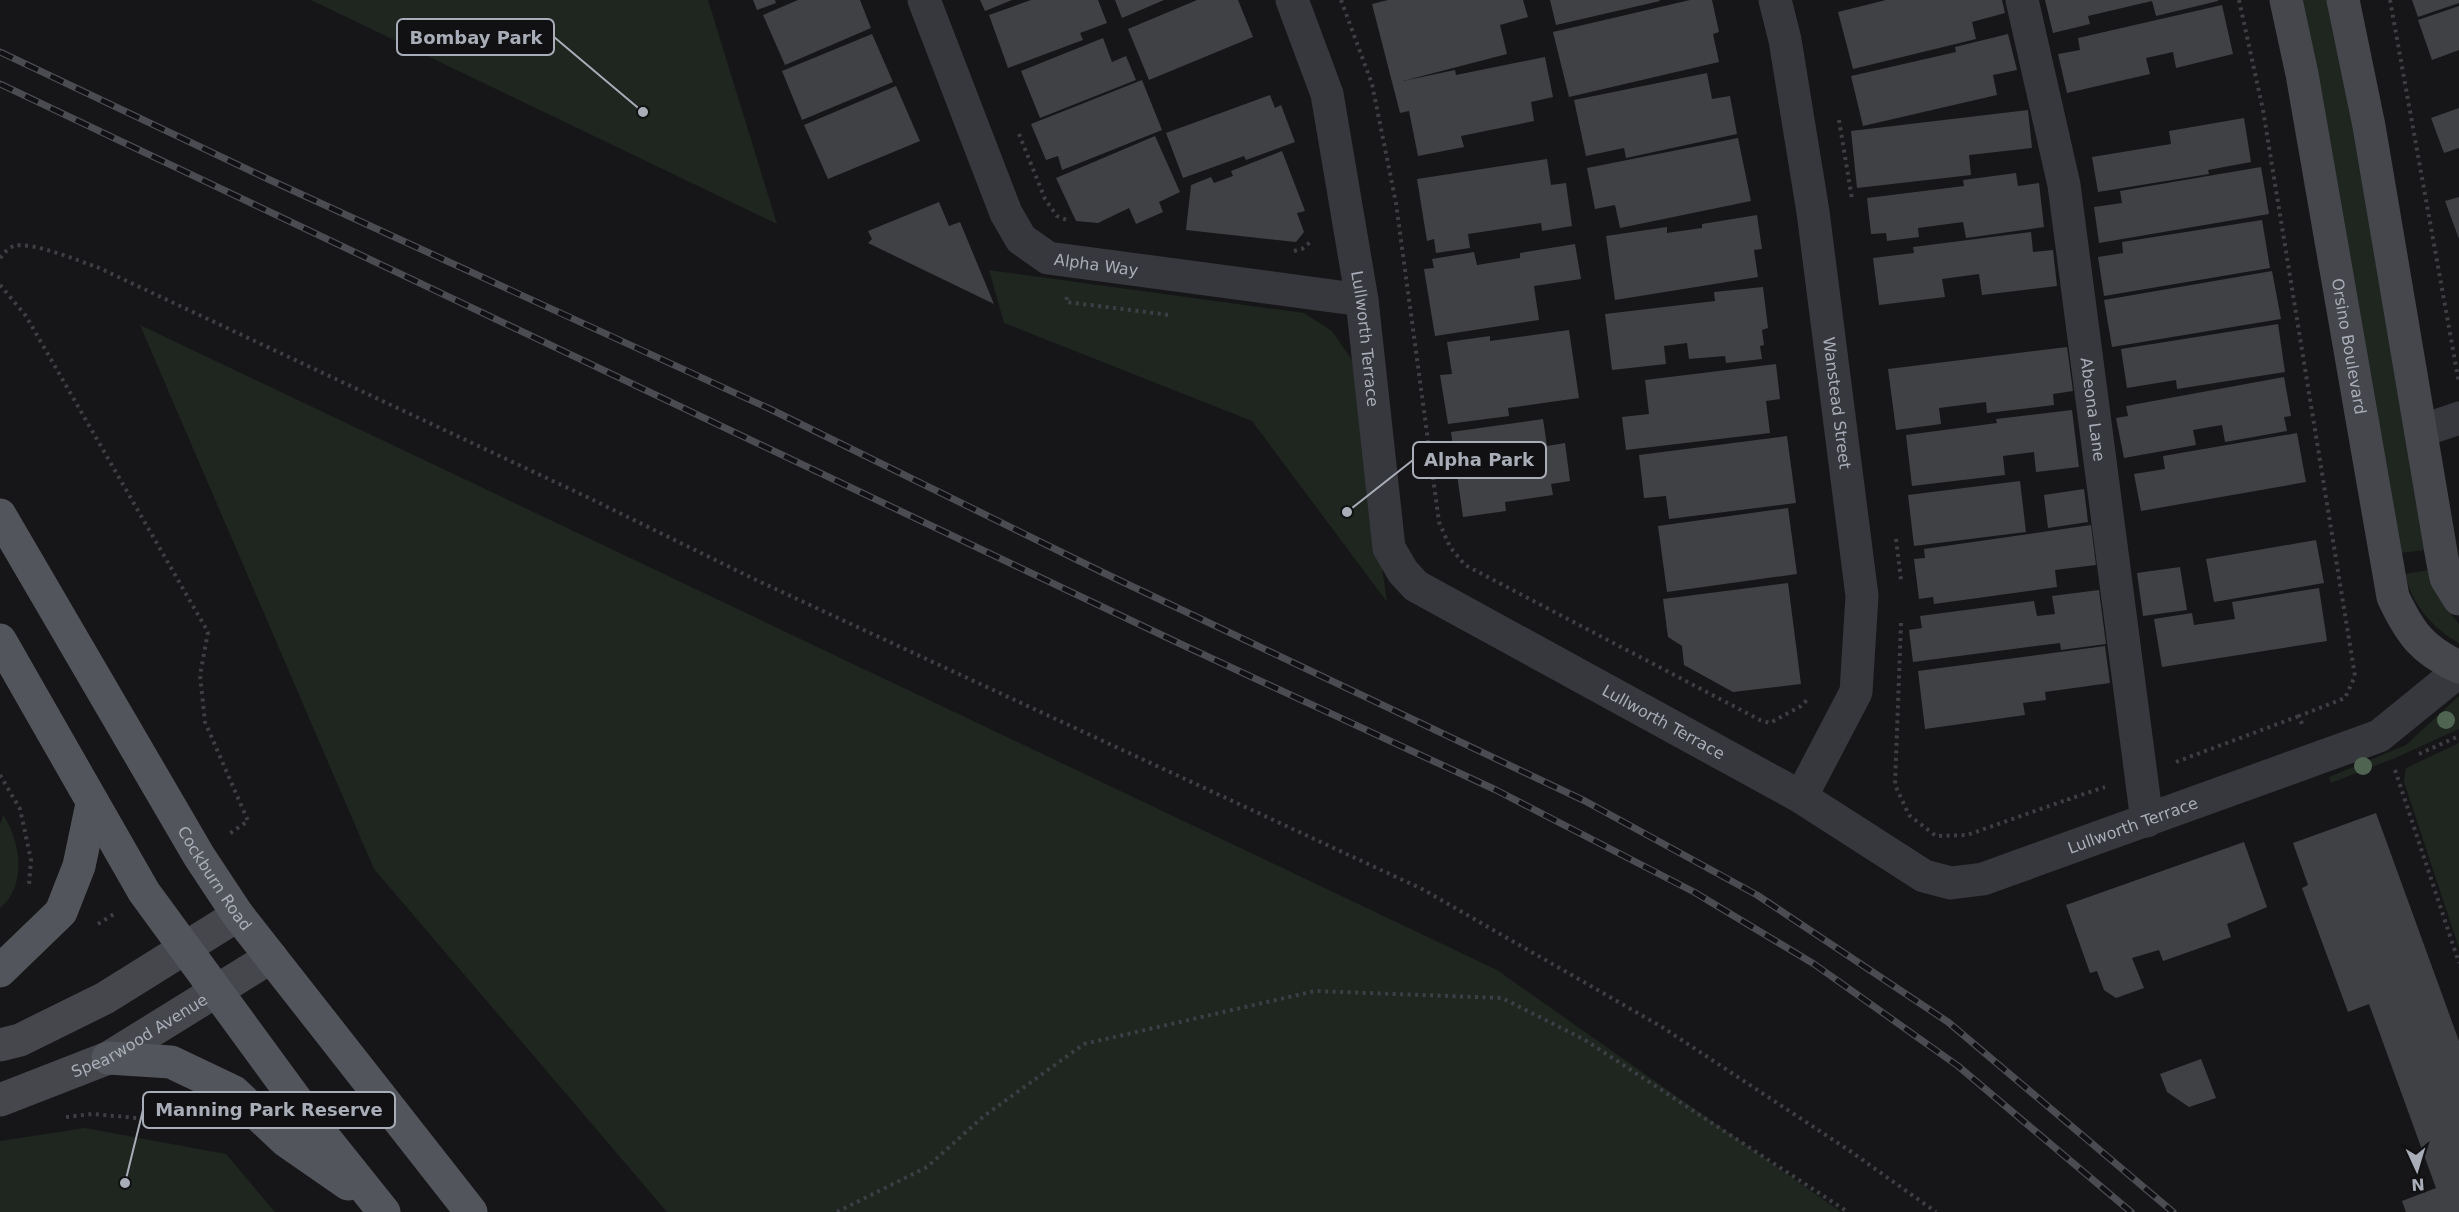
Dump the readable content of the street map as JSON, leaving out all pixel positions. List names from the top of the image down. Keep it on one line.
{"streets":{"main road":["Orsino Boulevard","Cockburn Road","Spearwood Avenue"],"street":["Alpha Way","Lullworth Terrace","Wanstead Street","Abeona Lane"]},"crossings":[["Alpha Way","Lullworth Terrace"],["Lullworth Terrace","Orsino Boulevard"],["Lullworth Terrace","Wanstead Street"],["Lullworth Terrace","Abeona Lane"],["Cockburn Road","Spearwood Avenue"]],"places":["Bombay Park","Alpha Park","Manning Park Reserve"],"north":"bottom"}
